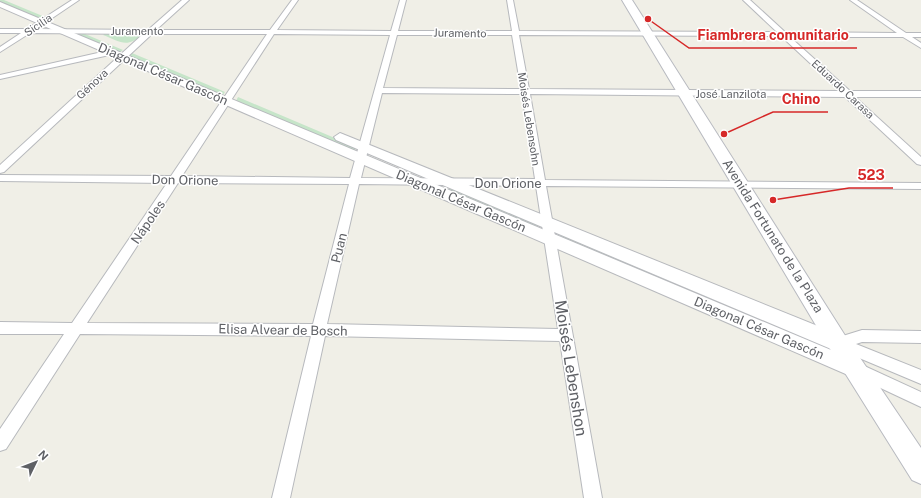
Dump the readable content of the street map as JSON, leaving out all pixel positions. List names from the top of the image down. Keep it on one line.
{"streets":{"main road":["Avenida Fortunato de la Plaza"],"street":["Sicilia","Juramento","Diagonal César Gascón","Génova","Eduardo Carasa","José Lanzilota","Moisés Lebensohn","Don Orione","Nápoles","Puan","Elisa Alvear de Bosch","Moisés Lebenshon"]},"crossings":[["Sicilia","Juramento"],["Sicilia","Diagonal César Gascón"],["Juramento","Diagonal César Gascón"],["Juramento","Génova"],["Juramento","Eduardo Carasa"],["Juramento","Moisés Lebensohn"],["Juramento","Nápoles"],["Juramento","Avenida Fortunato de la Plaza"],["Juramento","Puan"],["Diagonal César Gascón","Génova"],["Diagonal César Gascón","Moisés Lebensohn"],["Diagonal César Gascón","Don Orione"],["Diagonal César Gascón","Nápoles"],["Diagonal César Gascón","Avenida Fortunato de la Plaza"],["Diagonal César Gascón","Puan"],["Diagonal César Gascón","Moisés Lebenshon"],["Eduardo Carasa","José Lanzilota"],["José Lanzilota","Moisés Lebensohn"],["José Lanzilota","Avenida Fortunato de la Plaza"],["José Lanzilota","Puan"],["Moisés Lebensohn","Don Orione"],["Moisés Lebensohn","Moisés Lebenshon"],["Don Orione","Nápoles"],["Don Orione","Avenida Fortunato de la Plaza"],["Don Orione","Puan"],["Nápoles","Elisa Alvear de Bosch"],["Puan","Elisa Alvear de Bosch"],["Elisa Alvear de Bosch","Moisés Lebenshon"]],"places":["Fiambrera comunitario","Chino","523"],"north":"top right"}
